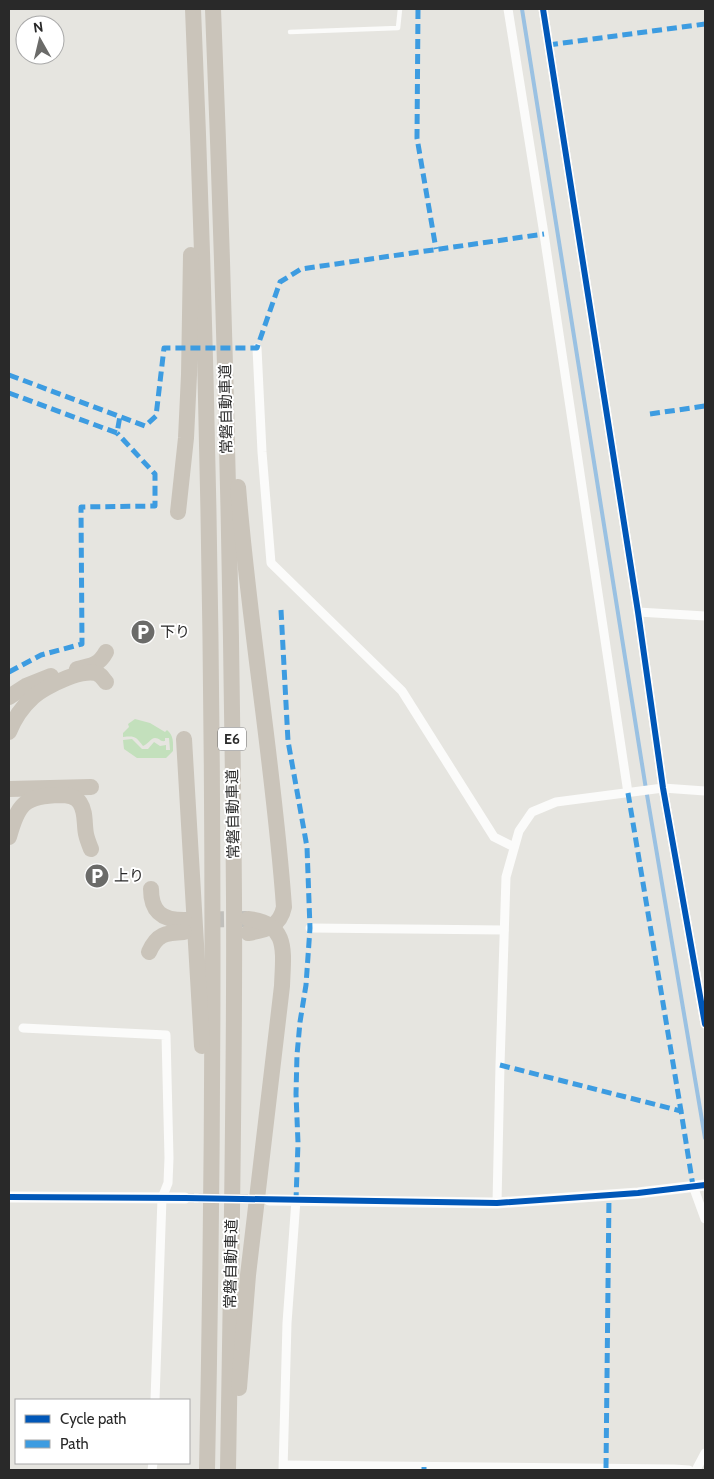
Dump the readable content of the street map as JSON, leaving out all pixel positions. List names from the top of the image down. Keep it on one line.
{"streets":{"highway":["常磐自動車道","E6"]},"places":{"parking":["下り","上り"]},"legend":["Cycle path","Path"],"north":"top"}
